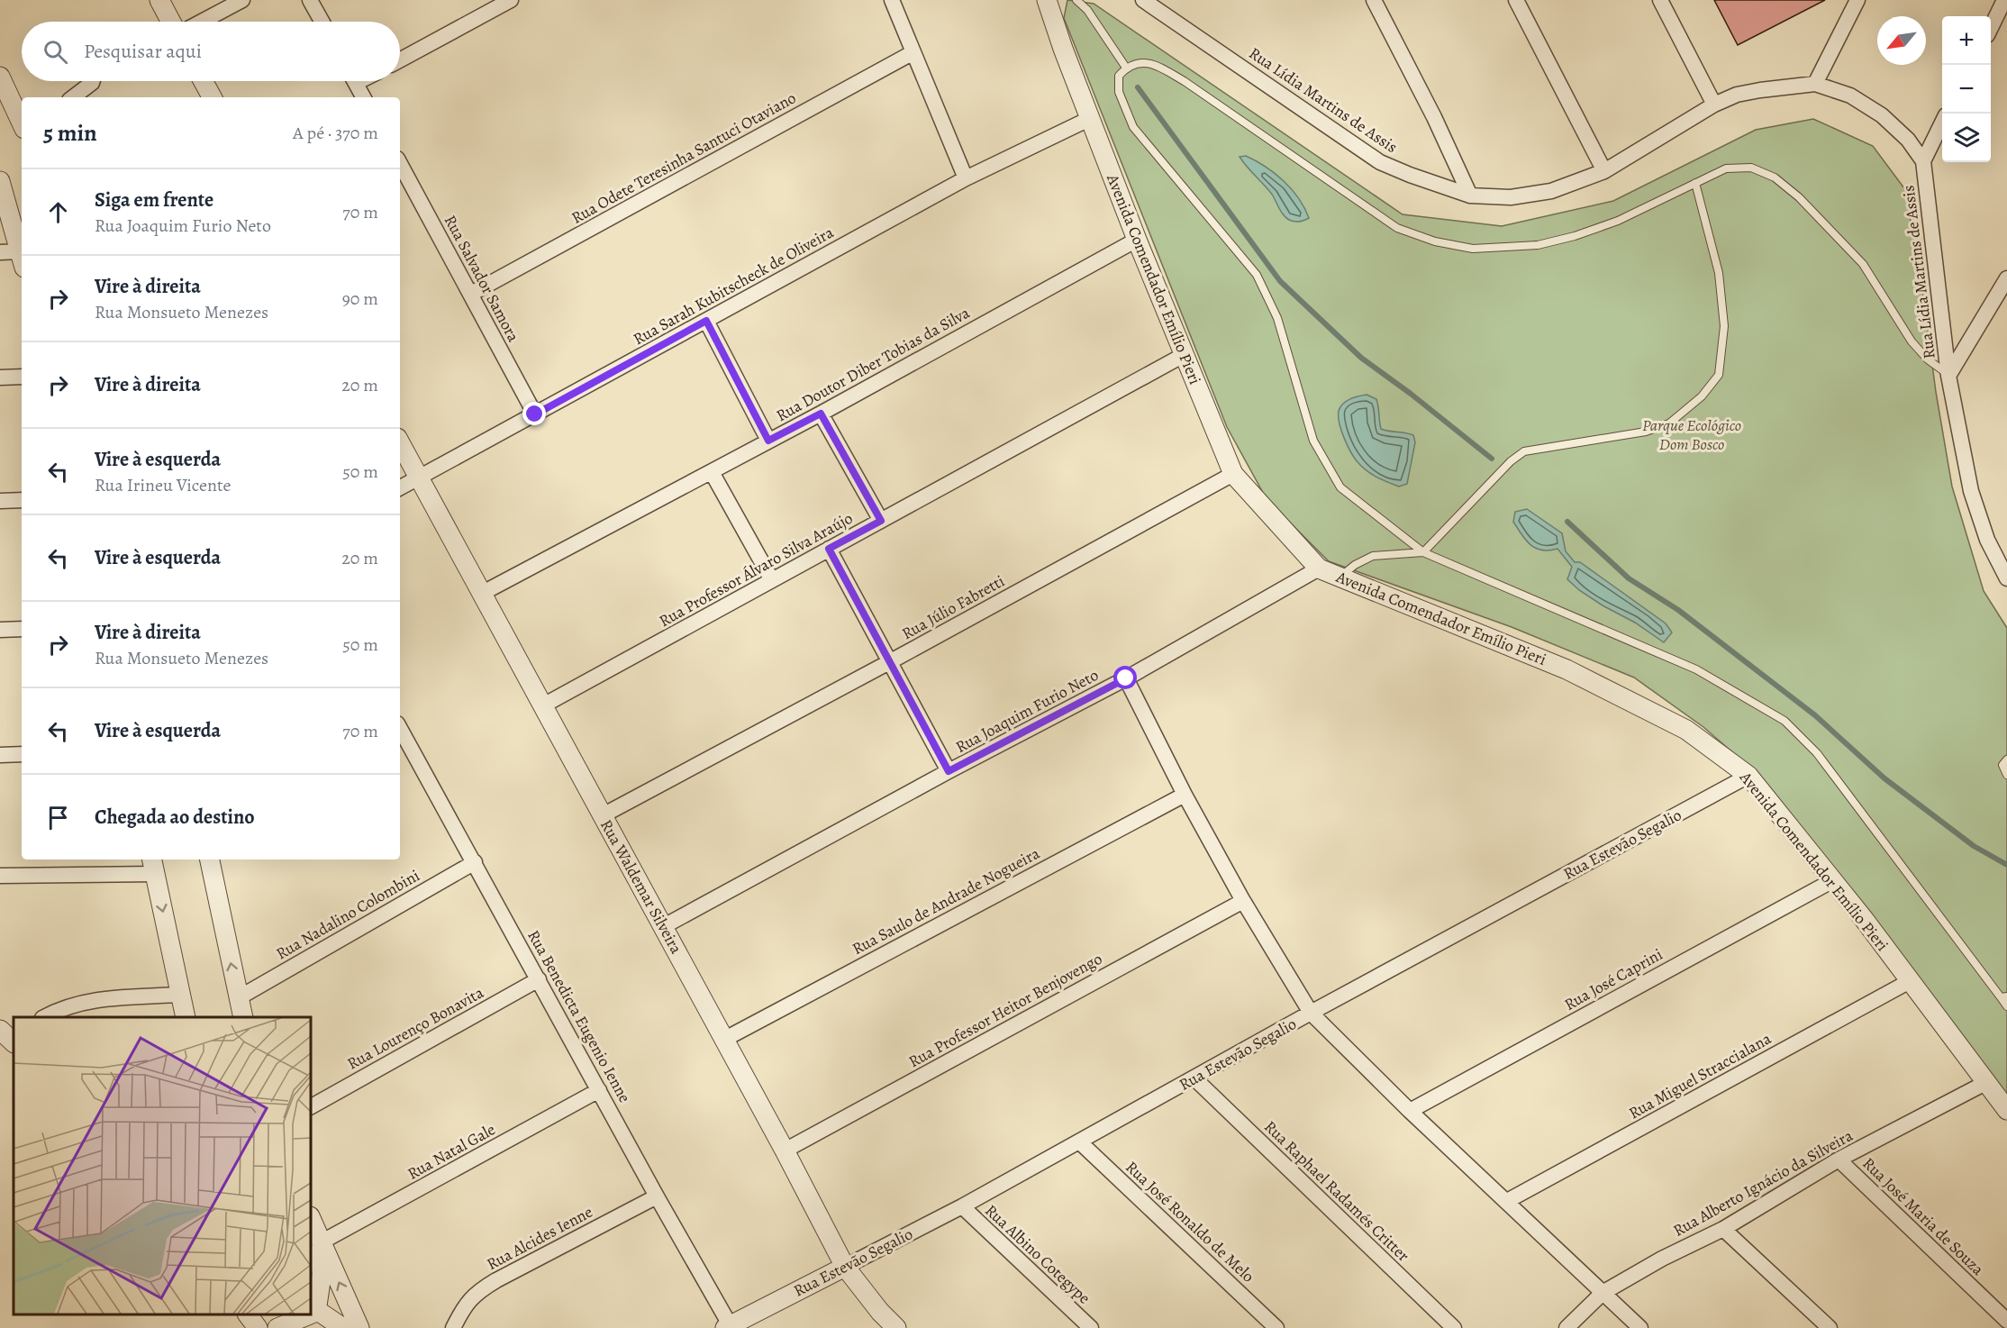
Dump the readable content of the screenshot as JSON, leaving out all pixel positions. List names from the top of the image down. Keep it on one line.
{"streets":{"street":["Rua Lídia Martins de Assis","Rua Odete Teresinha Santuci Otaviano","Rua Salvador Samora","Avenida Comendador Emílio Pieri","Rua Sarah Kubitscheck de Oliveira","Rua Doutor Diber Tobias da Silva","Rua Professor Álvaro Silva Araújo","Rua Júlio Fabretti","Rua Joaquim Furio Neto","Rua Estevão Segalio","Rua Waldemar Silveira","Rua Saulo de Andrade Nogueira","Rua Nadalino Colombini","Rua José Caprini","Rua Professor Heitor Benjovengo","Rua Benedicta Eugenio Ienne","Rua Lourenço Bonavita","Rua Miguel Straccialana","Rua Natal Gale","Rua Alberto Ignácio da Silveira","Rua Raphael Radamés Critter","Rua José Maria de Souza","Rua José Ronaldo de Melo","Rua Alcides Ienne","Rua Albino Cotegype"]},"crossings":[["Rua Odete Teresinha Santuci Otaviano","Rua Salvador Samora"],["Rua Salvador Samora","Rua Sarah Kubitscheck de Oliveira"],["Avenida Comendador Emílio Pieri","Rua Sarah Kubitscheck de Oliveira"],["Avenida Comendador Emílio Pieri","Rua Doutor Diber Tobias da Silva"],["Avenida Comendador Emílio Pieri","Rua Professor Álvaro Silva Araújo"],["Avenida Comendador Emílio Pieri","Rua Júlio Fabretti"],["Avenida Comendador Emílio Pieri","Rua Joaquim Furio Neto"],["Avenida Comendador Emílio Pieri","Rua Estevão Segalio"],["Avenida Comendador Emílio Pieri","Rua José Caprini"],["Avenida Comendador Emílio Pieri","Rua Miguel Straccialana"],["Avenida Comendador Emílio Pieri","Rua Alberto Ignácio da Silveira"],["Rua Sarah Kubitscheck de Oliveira","Rua Waldemar Silveira"],["Rua Doutor Diber Tobias da Silva","Rua Waldemar Silveira"],["Rua Professor Álvaro Silva Araújo","Rua Waldemar Silveira"],["Rua Júlio Fabretti","Rua Waldemar Silveira"],["Rua Joaquim Furio Neto","Rua Waldemar Silveira"],["Rua Estevão Segalio","Rua Waldemar Silveira"],["Rua Estevão Segalio","Rua Benedicta Eugenio Ienne"],["Rua Estevão Segalio","Rua Raphael Radamés Critter"],["Rua Estevão Segalio","Rua José Ronaldo de Melo"],["Rua Estevão Segalio","Rua Albino Cotegype"],["Rua Waldemar Silveira","Rua Saulo de Andrade Nogueira"],["Rua Waldemar Silveira","Rua Professor Heitor Benjovengo"],["Rua Nadalino Colombini","Rua Benedicta Eugenio Ienne"],["Rua Benedicta Eugenio Ienne","Rua Lourenço Bonavita"],["Rua Benedicta Eugenio Ienne","Rua Natal Gale"],["Rua Benedicta Eugenio Ienne","Rua Alcides Ienne"],["Rua Alberto Ignácio da Silveira","Rua José Maria de Souza"]],"parks":["Parque Ecológico Dom Bosco"],"north":"bottom left","page":{"map_buttons":["+","−"],"search":"Pesquisar aqui","heading":["5 min","A pé · 370 m"],"list":[["Siga em frente","Rua Joaquim Furio Neto","70 m"],["Vire à direita","Rua Monsueto Menezes","90 m"],["Vire à direita","20 m"],["Vire à esquerda","Rua Irineu Vicente","50 m"],["Vire à esquerda","20 m"],["Vire à direita","Rua Monsueto Menezes","50 m"],["Vire à esquerda","70 m"],"Chegada ao destino"]}}
